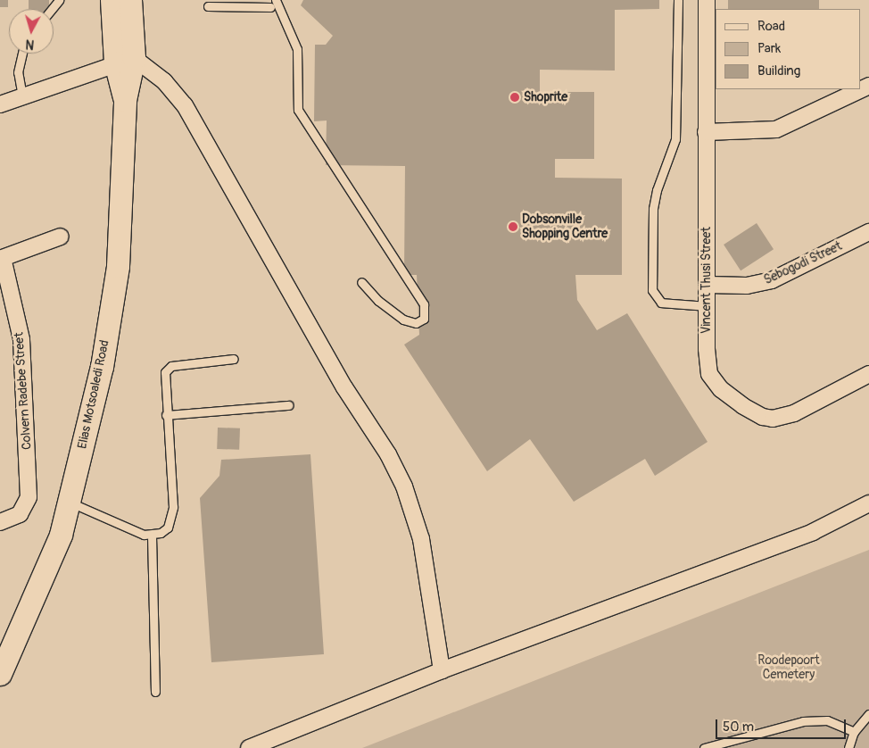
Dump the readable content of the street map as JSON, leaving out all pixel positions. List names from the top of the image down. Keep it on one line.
{"streets":{"main road":["Elias Motsoaledi Road"],"street":["Sebogodi Street","Vincent Thusi Street","Colvern Radebe Street"]},"crossings":[["Sebogodi Street","Vincent Thusi Street"]],"parks":["Roodepoort Cemetery"],"places":["Shoprite","Dobsonville Shopping Centre"],"legend":["Road","Park","Building"],"scale_bar":"50 m","north":"bottom"}
